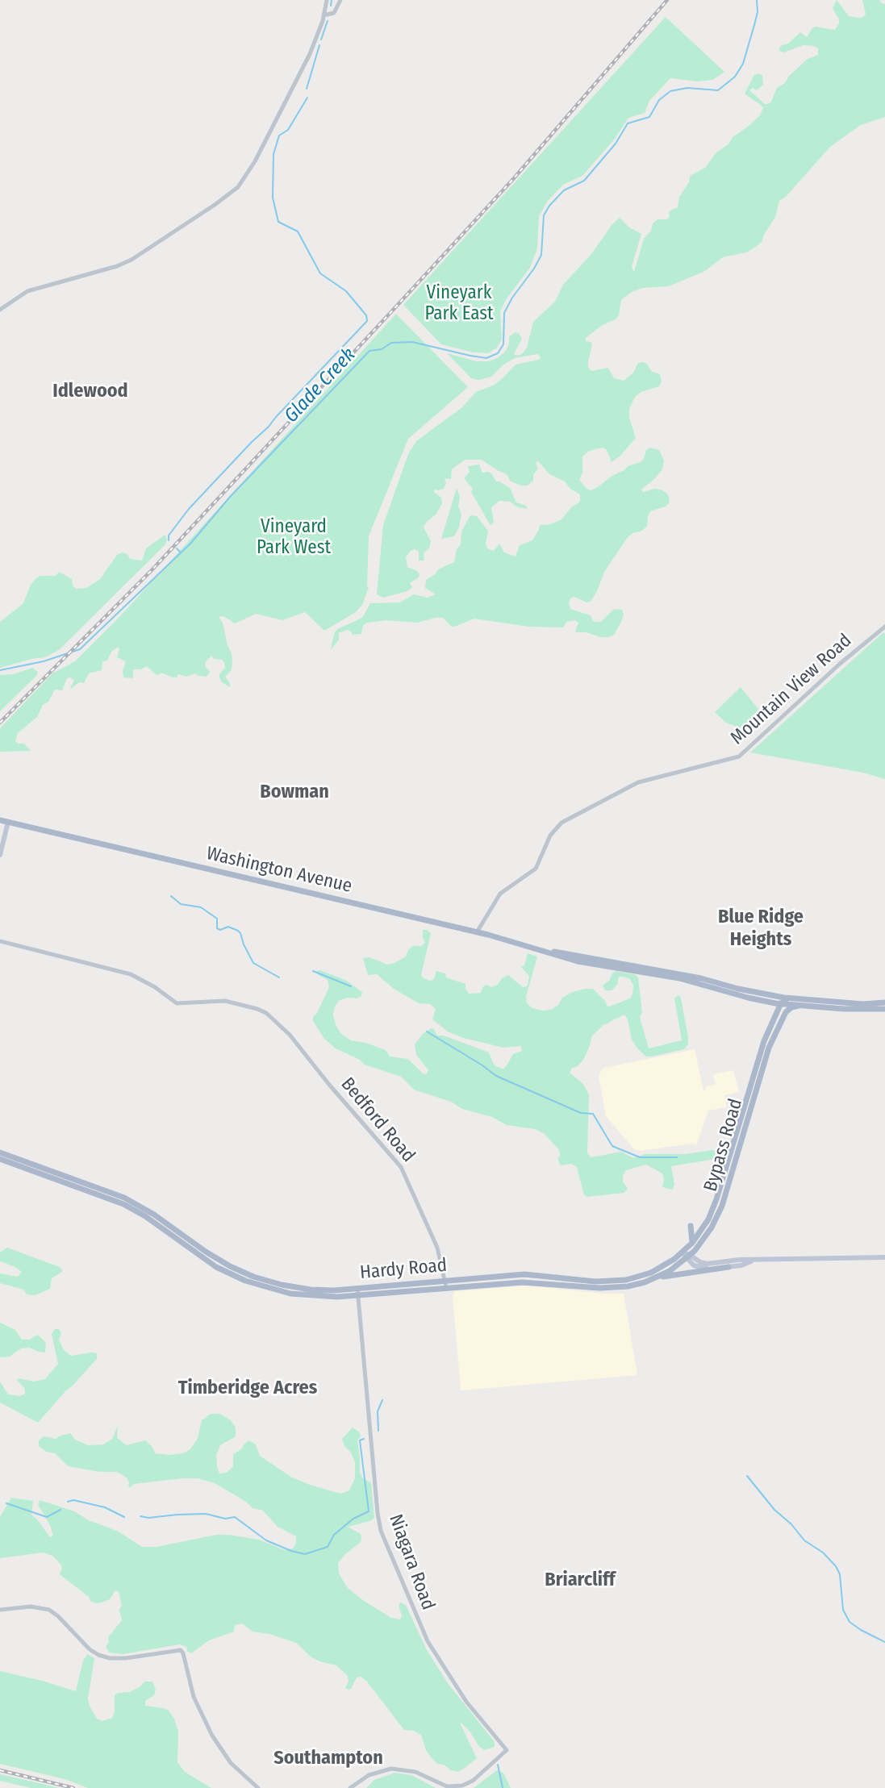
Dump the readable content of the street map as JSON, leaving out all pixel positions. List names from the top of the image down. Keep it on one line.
{"streets":{"main road":["Washington Avenue","Bypass Road","Hardy Road"],"street":["Mountain View Road","Bedford Road","Niagara Road"]},"crossings":[["Mountain View Road","Washington Avenue"],["Washington Avenue","Bypass Road"],["Bedford Road","Hardy Road"],["Bypass Road","Hardy Road"],["Hardy Road","Niagara Road"]],"districts":["Idlewood","Bowman","Blue Ridge Heights","Timberidge Acres","Briarcliff","Southampton"],"water":["Glade Creek"],"parks":["Vineyark Park East","Vineyard Park West"]}
